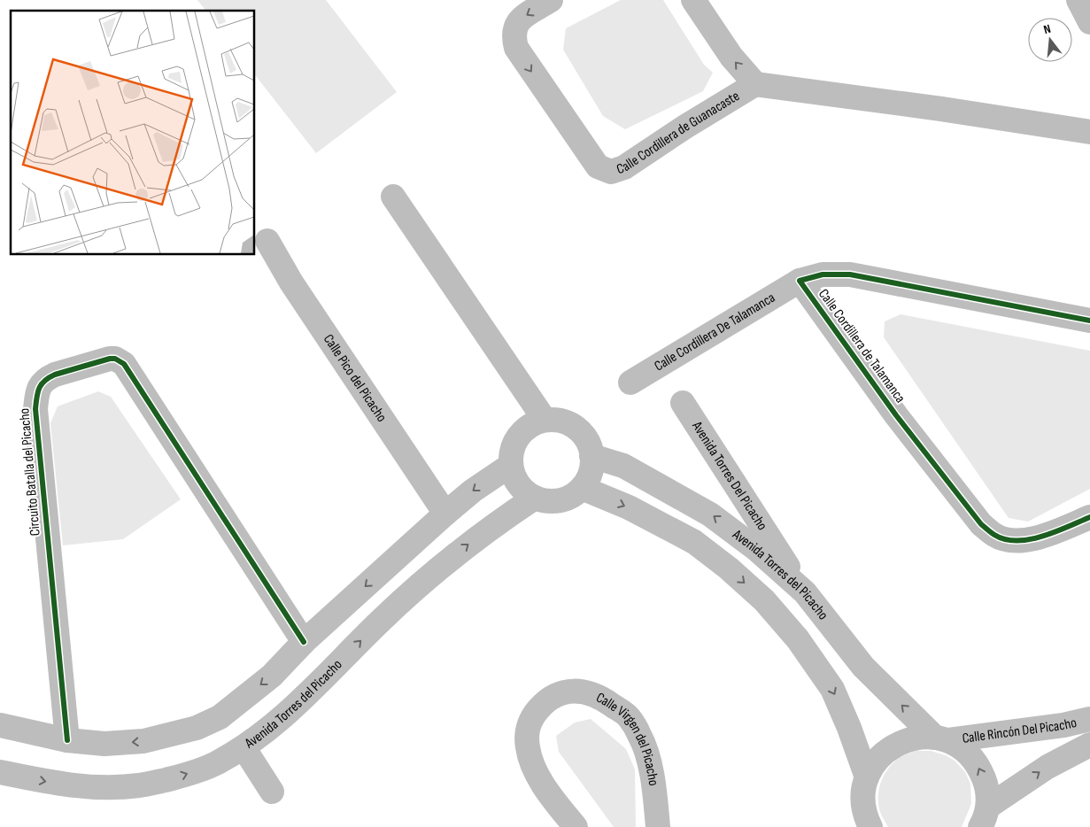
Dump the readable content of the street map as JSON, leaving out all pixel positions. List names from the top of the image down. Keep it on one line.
{"streets":{"street":["Calle Cordillera de Guanacaste","Calle Cordillera De Talamanca","Calle Cordillera de Talamanca","Calle Pico del Picacho","Circuito Batalla del Picacho","Avenida Torres Del Picacho","Avenida Torres del Picacho","Calle Rincón Del Picacho","Calle Virgen del Picacho"]},"crossings":[["Calle Cordillera De Talamanca","Calle Cordillera de Talamanca"],["Avenida Torres Del Picacho","Avenida Torres del Picacho"],["Avenida Torres del Picacho","Calle Rincón Del Picacho"]],"north":"top"}
